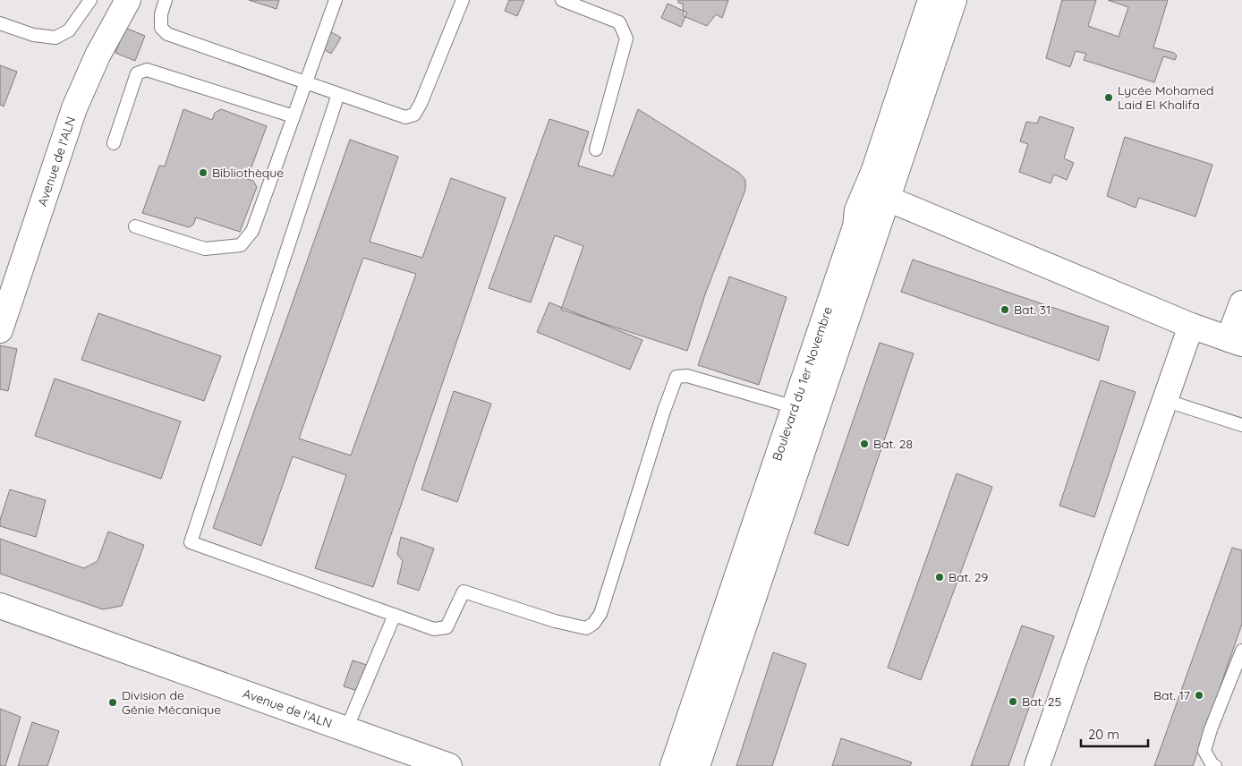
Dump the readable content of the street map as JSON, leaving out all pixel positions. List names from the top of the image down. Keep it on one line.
{"streets":{"street":["Avenue de l'ALN","Boulevard du 1er Novembre"]},"places":["Lycée Mohamed Laid El Khalifa","Bibliothèque","Bat. 31","Bat. 28","Bat. 29","Bat. 17","Bat. 25","Division de Génie Mécanique"],"scale_bar":"20 m"}
